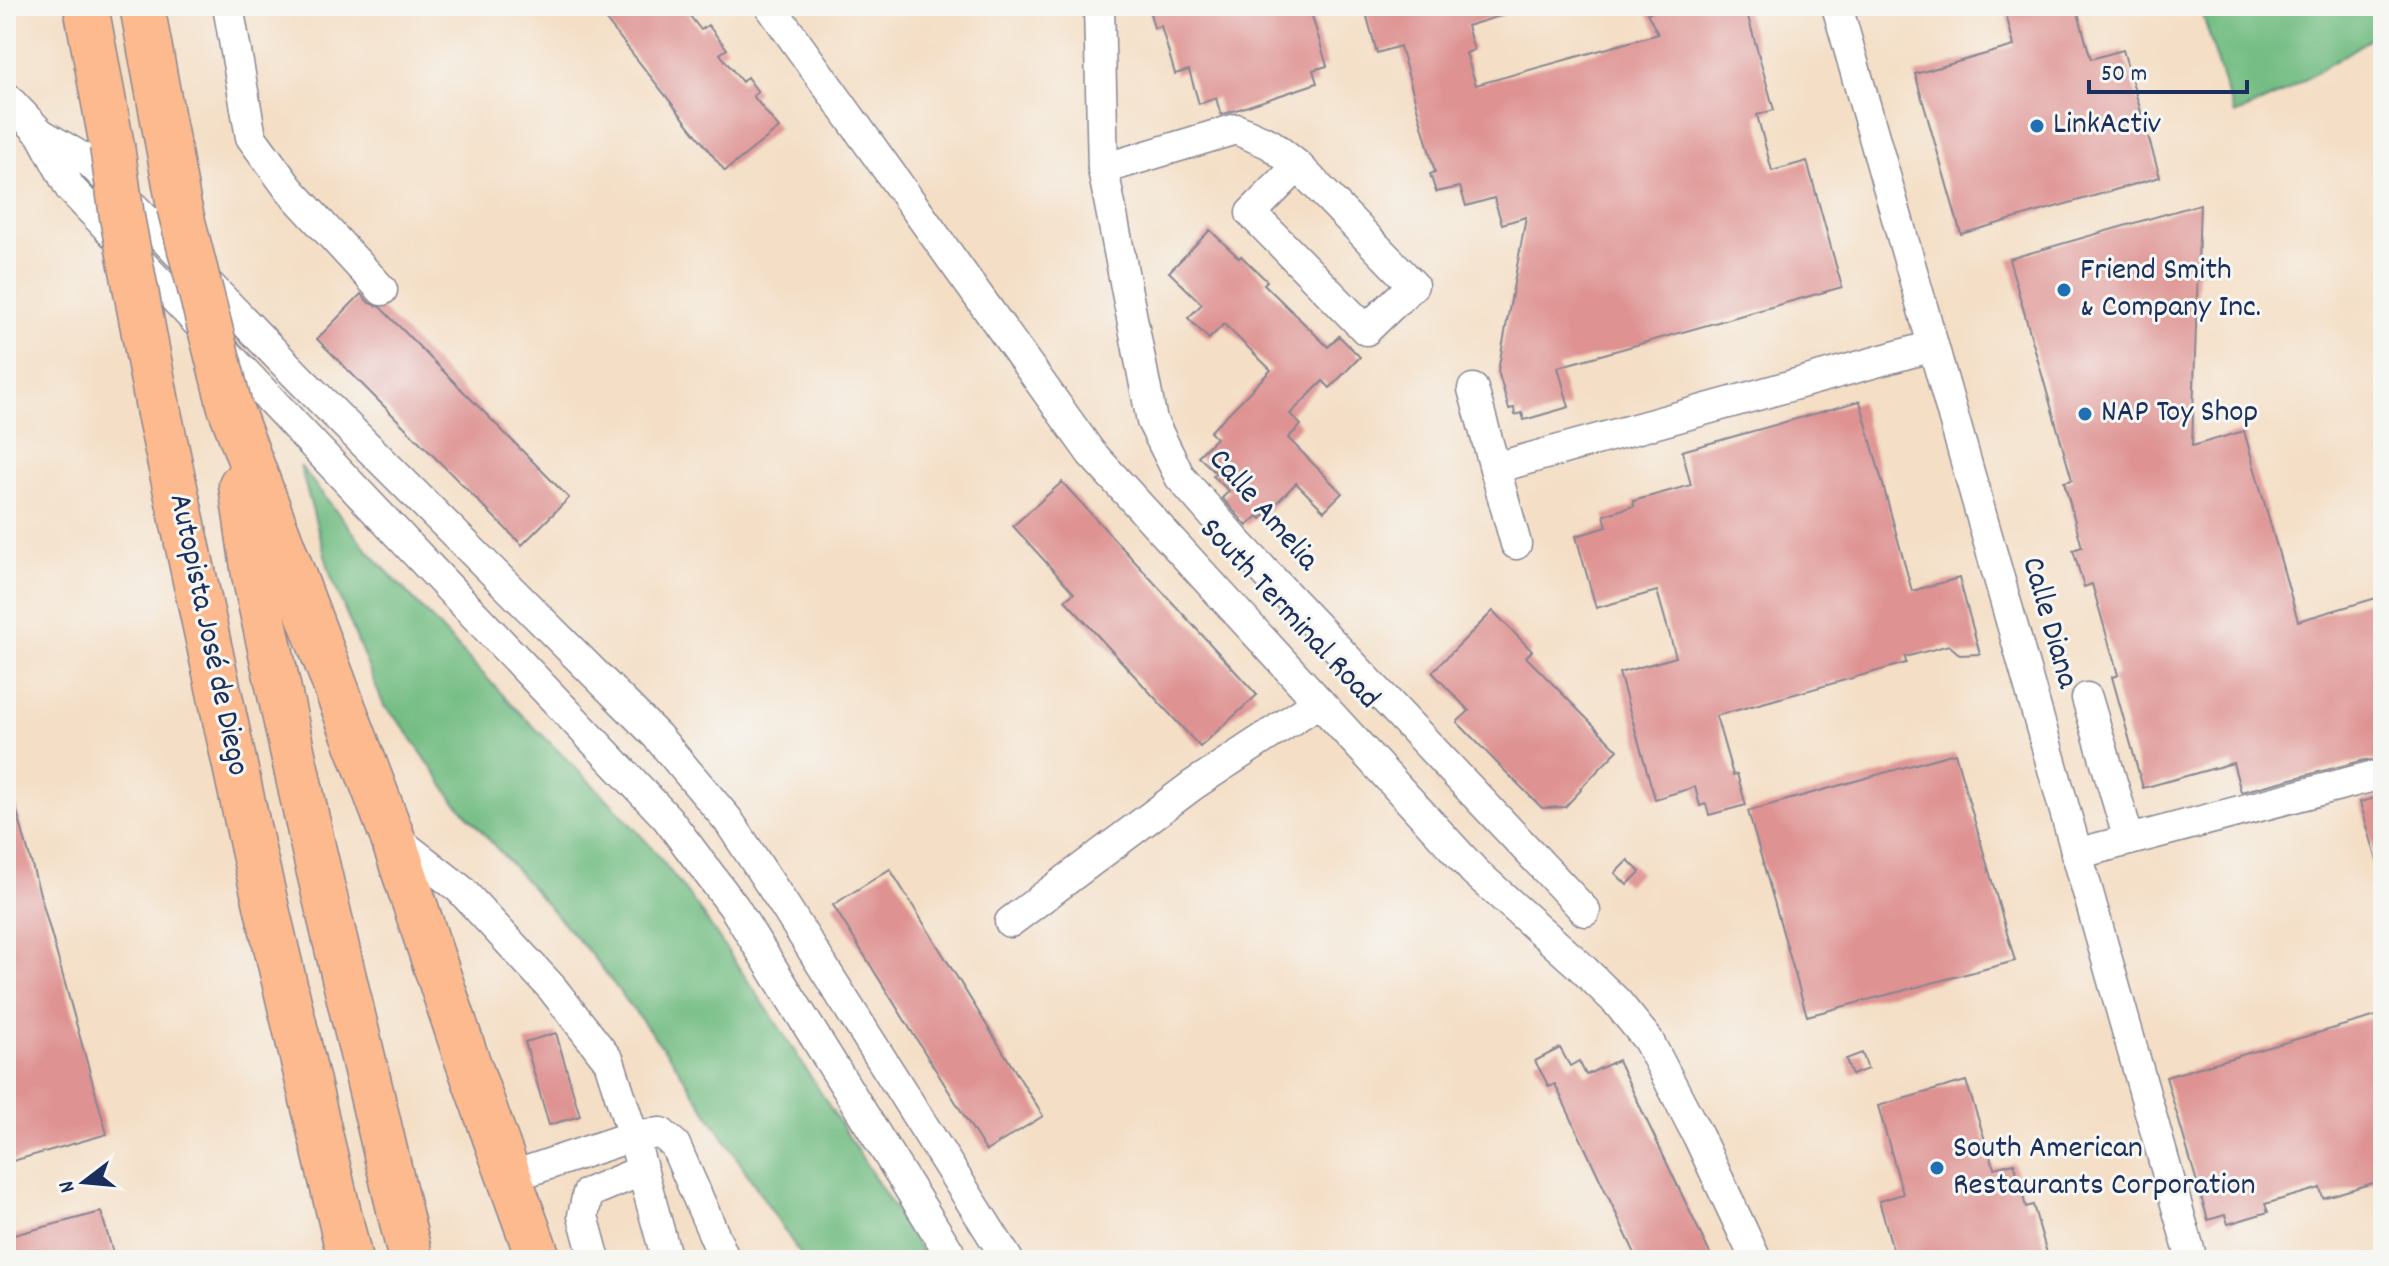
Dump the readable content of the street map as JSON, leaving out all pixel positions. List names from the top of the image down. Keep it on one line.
{"streets":{"highway":["Autopista José de Diego"],"street":["Calle Amelia","South Terminal Road","Calle Diana"]},"places":["LinkActiv","Friend Smith & Company Inc.","NAP Toy Shop","South American Restaurants Corporation"],"scale_bar":"50 m","north":"left"}
